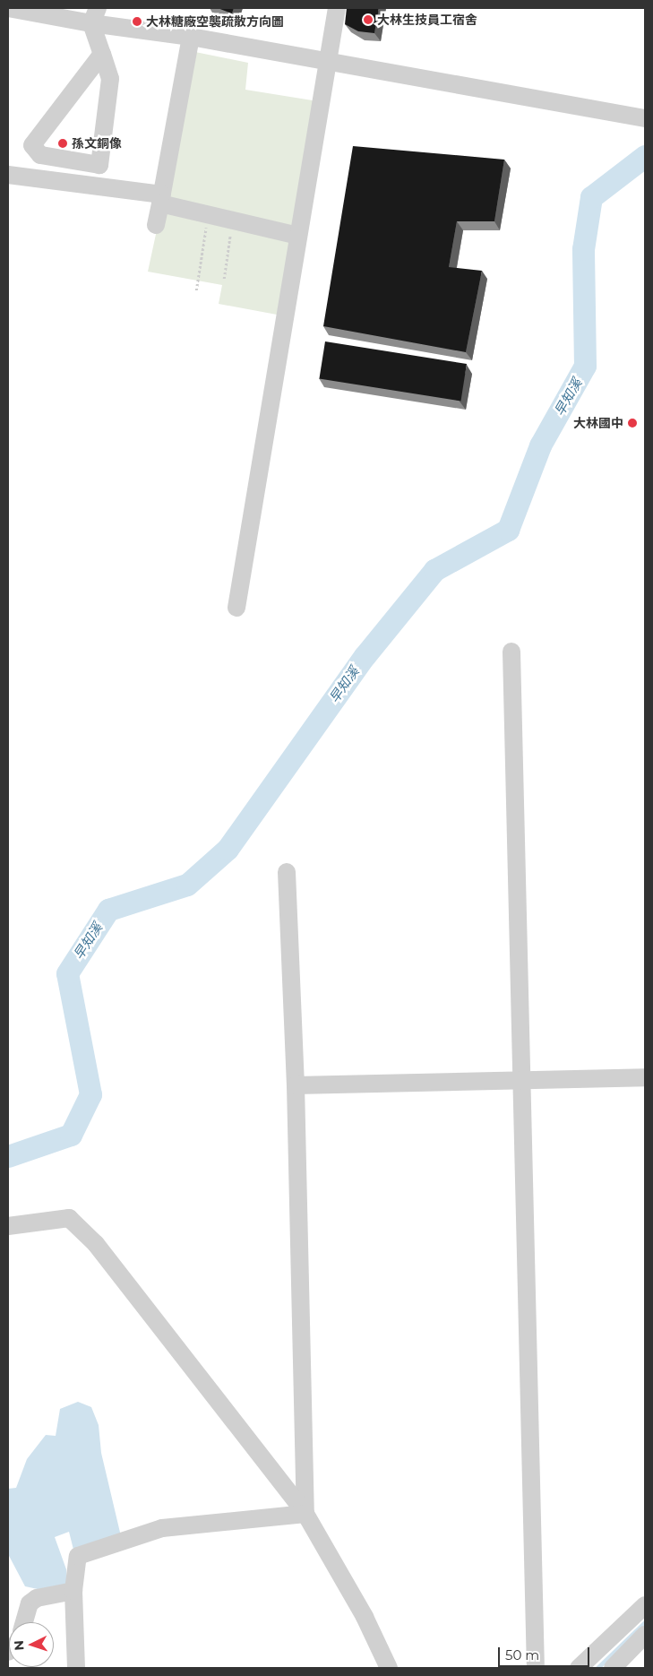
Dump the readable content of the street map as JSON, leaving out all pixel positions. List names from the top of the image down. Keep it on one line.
{"water":["早知溪"],"places":["大林生技員工宿舍","大林糖廠空襲疏散方向圖","孫文銅像","大林國中"],"scale_bar":"50 m","north":"left"}
